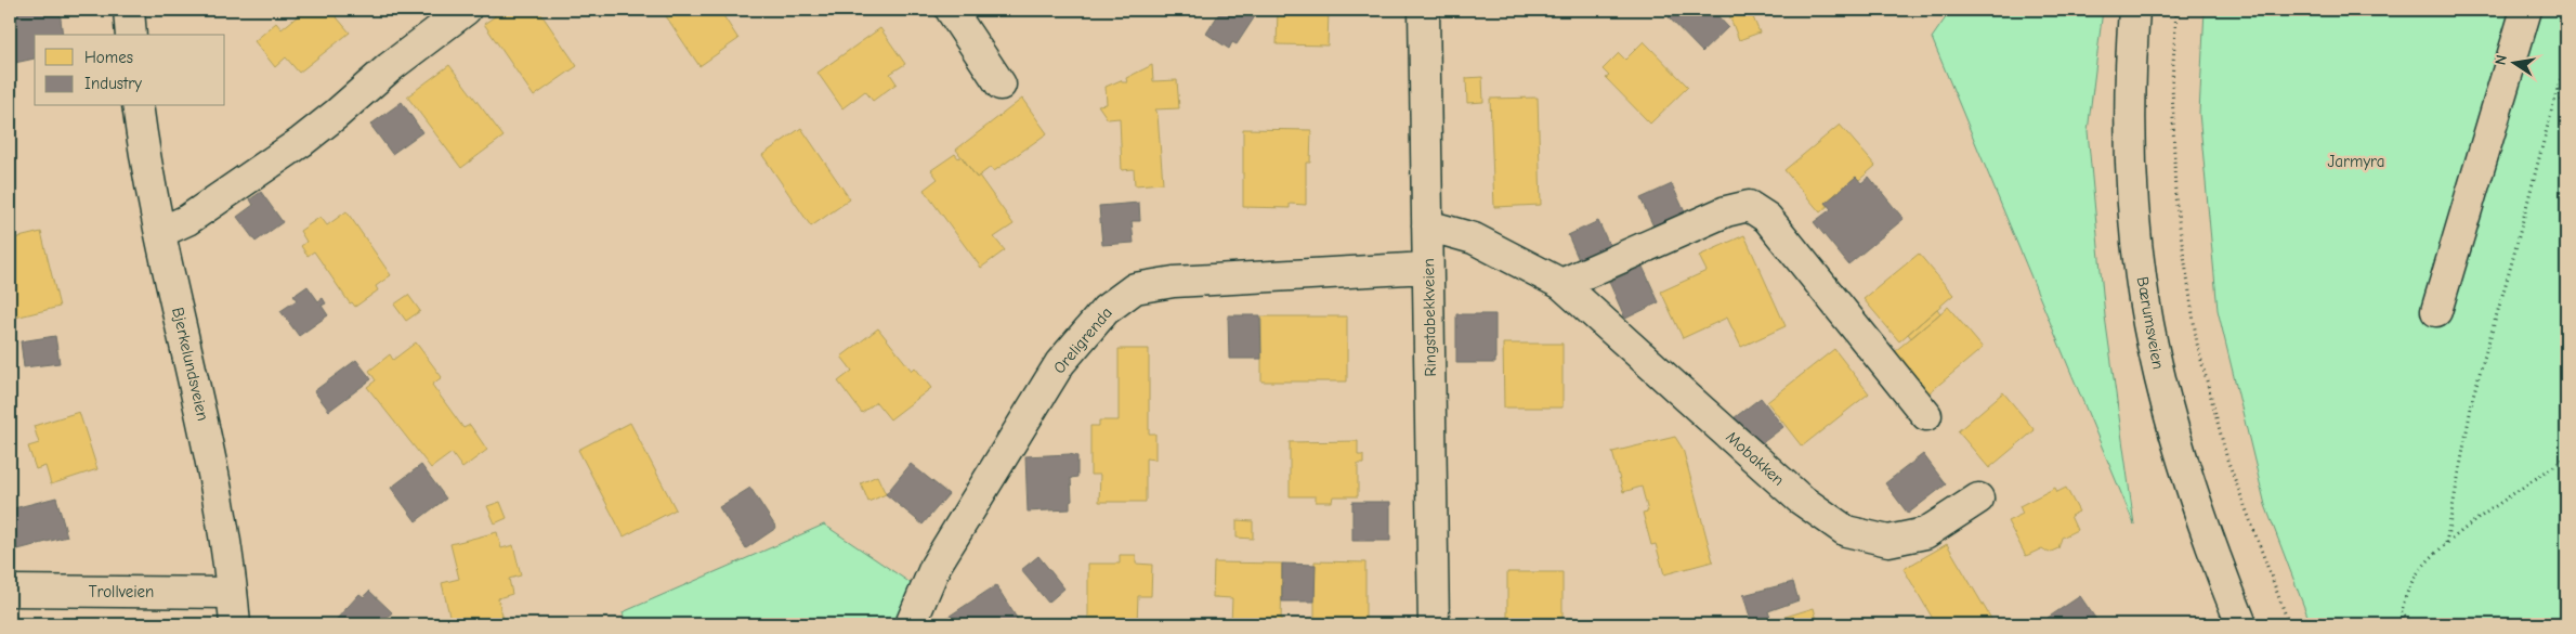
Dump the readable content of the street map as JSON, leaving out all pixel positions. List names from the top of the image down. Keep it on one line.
{"streets":{"street":["Ringstabekkveien","Bærumsveien","Oreligrenda","Bjerkelundsveien","Mobakken","Trollveien"]},"crossings":[["Ringstabekkveien","Oreligrenda"],["Ringstabekkveien","Mobakken"],["Bjerkelundsveien","Trollveien"]],"parks":["Jarmyra"],"legend":["Homes","Industry"],"north":"left"}
